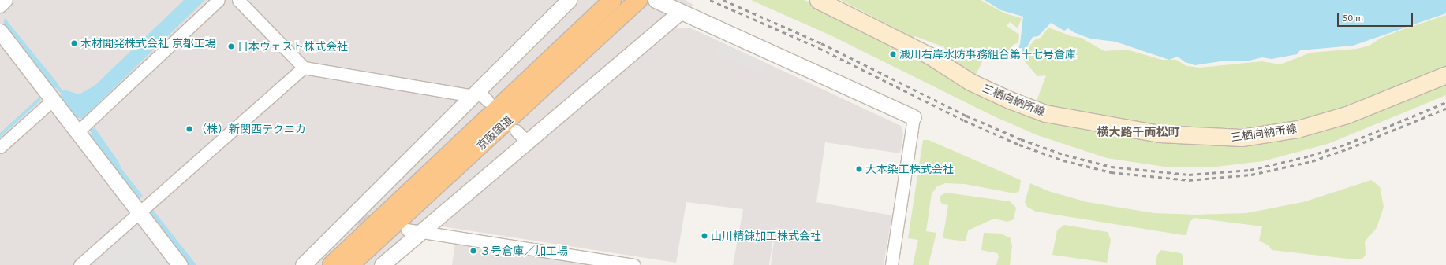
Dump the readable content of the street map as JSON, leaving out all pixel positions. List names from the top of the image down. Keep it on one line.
{"streets":{"highway":["京阪国道"],"main road":["三栖向納所線"]},"districts":["横大路千両松町"],"places":["木材開発株式会社 京都工場","日本ウェスト株式会社","澱川右岸水防事務組合第十七号倉庫","（株）新関西テクニカ","大本染工株式会社","山川精錬加工株式会社","３号倉庫／加工場"],"scale_bar":"50 m"}
